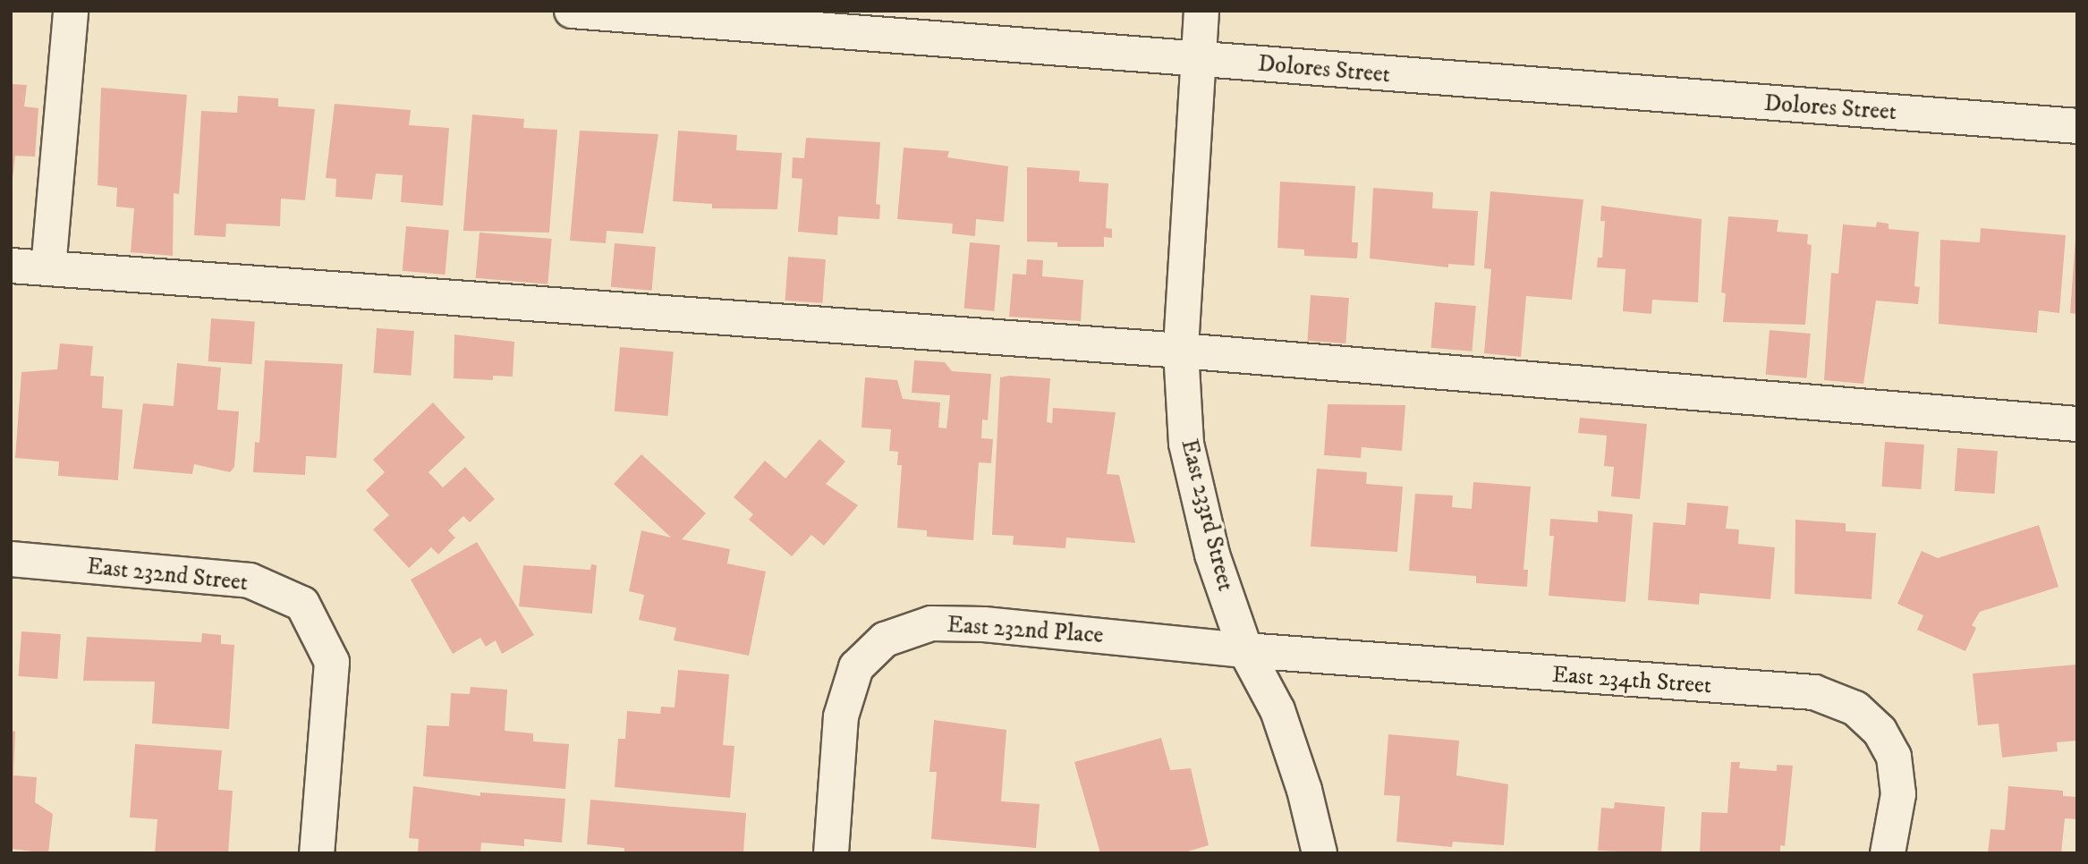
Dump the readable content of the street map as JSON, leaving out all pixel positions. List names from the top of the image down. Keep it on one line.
{"streets":{"street":["Dolores Street","East 233rd Street","East 232nd Street","East 232nd Place","East 234th Street"]},"crossings":[["Dolores Street","East 233rd Street"],["East 233rd Street","East 232nd Place"],["East 233rd Street","East 234th Street"],["East 232nd Place","East 234th Street"]]}
